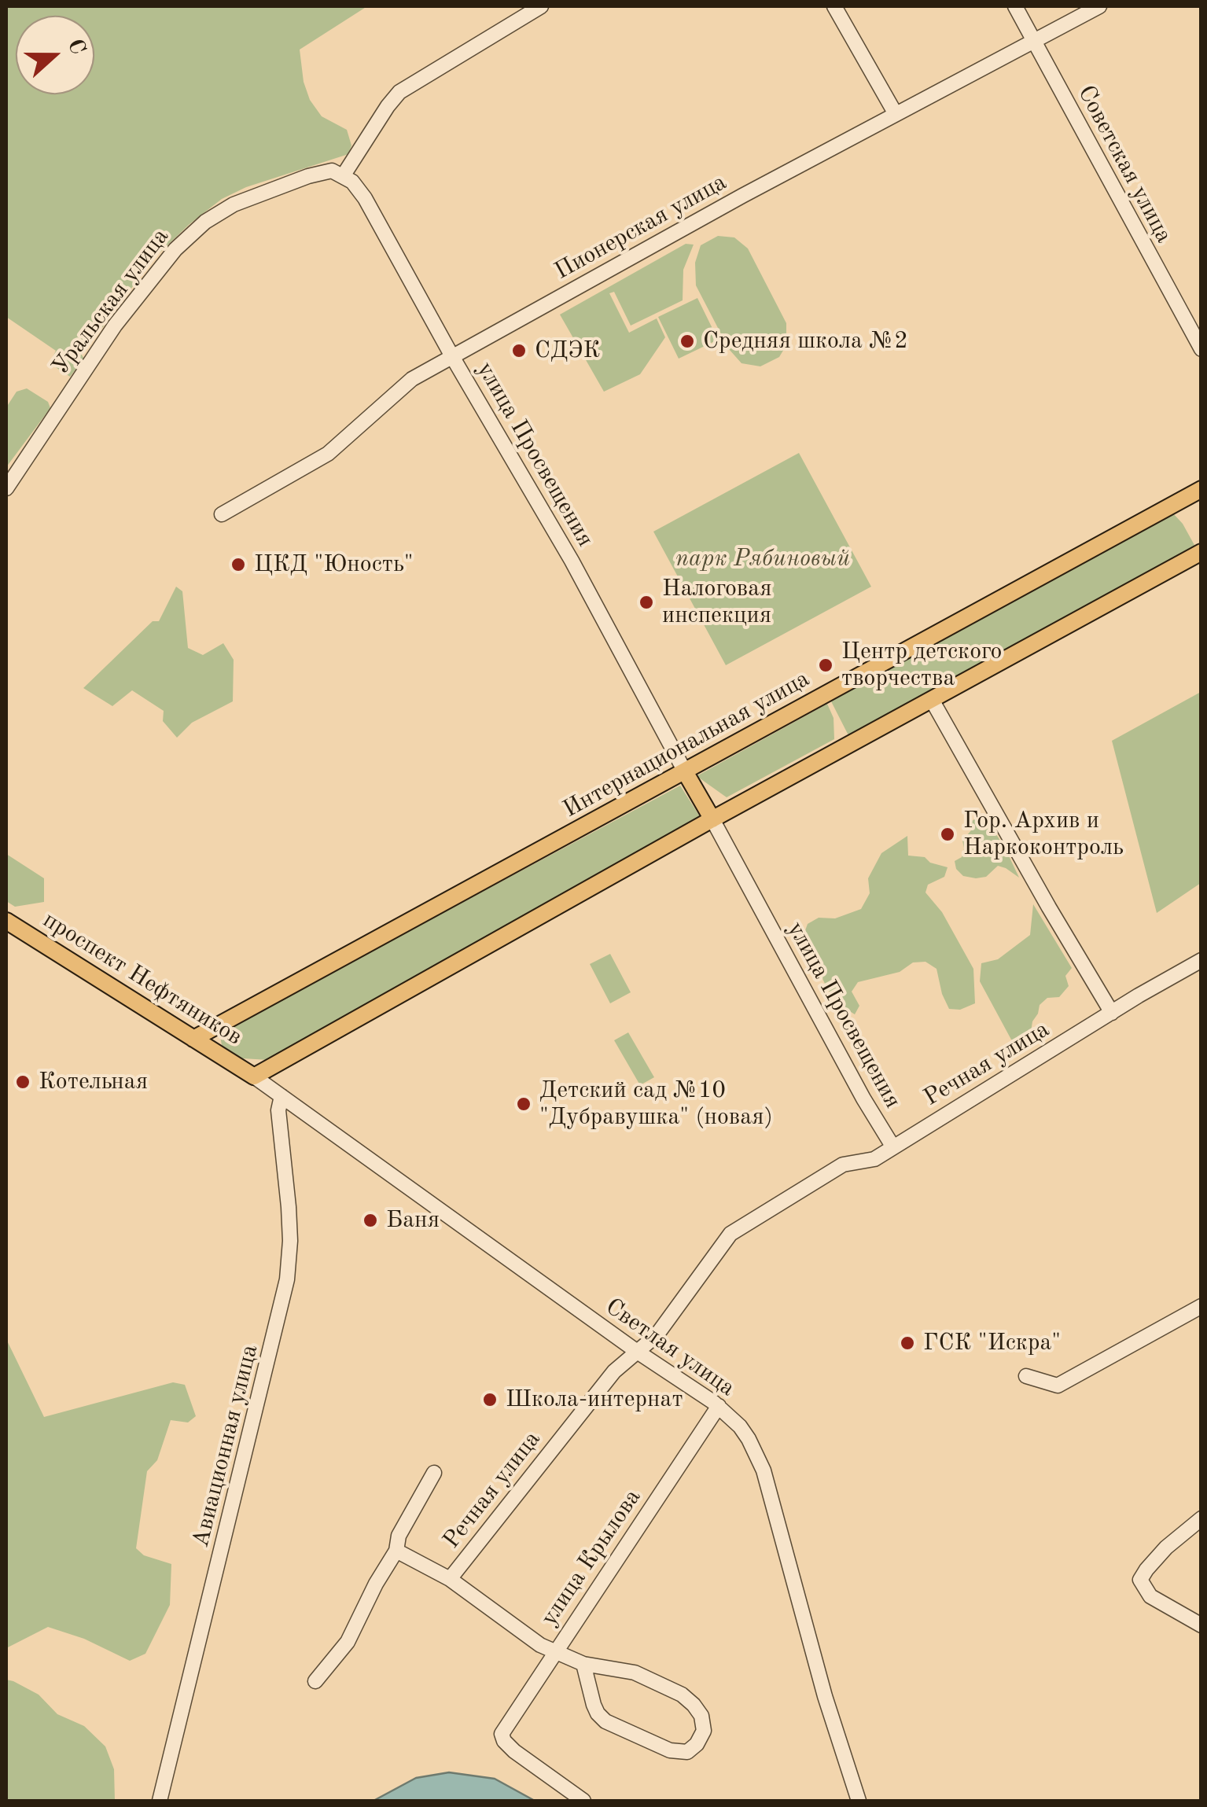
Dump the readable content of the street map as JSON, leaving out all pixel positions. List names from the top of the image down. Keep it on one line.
{"streets":{"main road":["Интернациональная улица","проспект Нефтяников"],"street":["Советская улица","Пионерская улица","Уральская улица","улица Просвещения","Речная улица","Светлая улица","Авиационная улица","улица Крылова"]},"crossings":[["Советская улица","Пионерская улица"],["Пионерская улица","улица Просвещения"],["Уральская улица","улица Просвещения"],["улица Просвещения","Интернациональная улица"],["улица Просвещения","Речная улица"],["Интернациональная улица","проспект Нефтяников"],["проспект Нефтяников","Светлая улица"],["Речная улица","Светлая улица"],["Светлая улица","Авиационная улица"],["Светлая улица","улица Крылова"]],"parks":["парк Рябиновый"],"places":["Средняя школа №2","СДЭК","ЦКД \"Юность\"","Налоговая инспекция","Центр детского творчества","Гор. Архив и Наркоконтроль","Котельная","Детский сад №10 \"Дубравушка\" (новая)","Баня","ГСК \"Искра\"","Школа-интернат"],"north":"right"}
